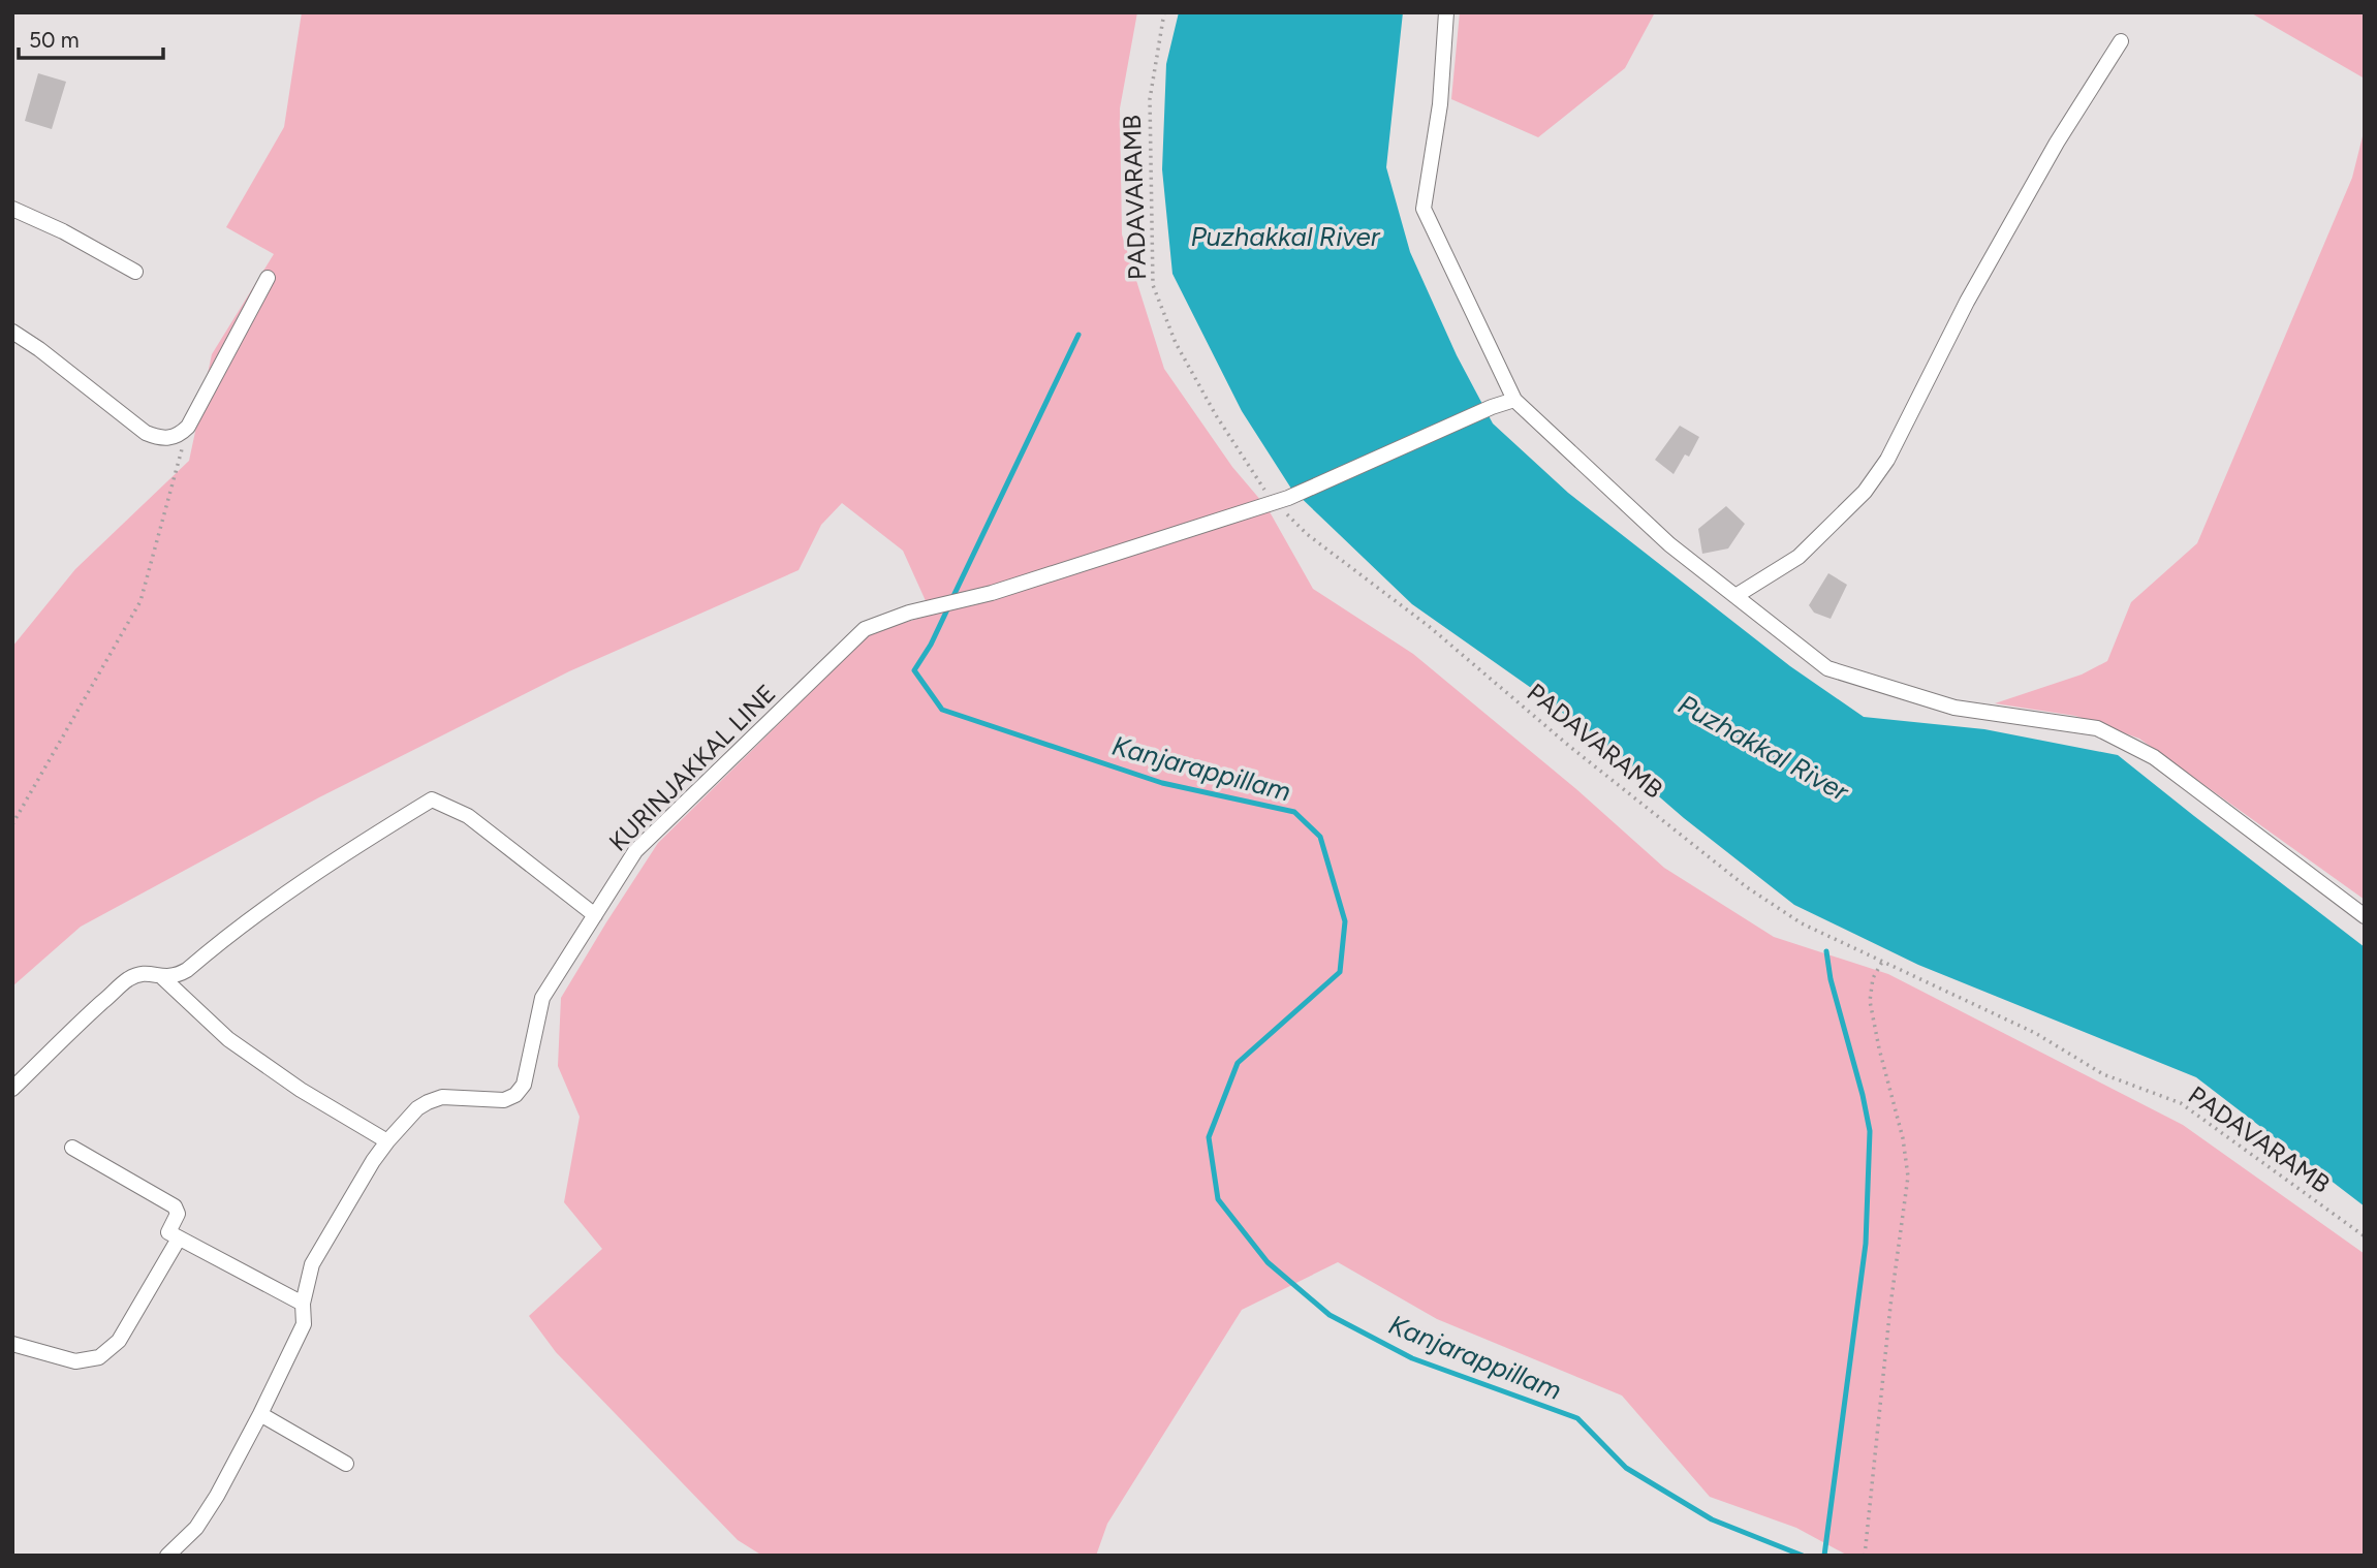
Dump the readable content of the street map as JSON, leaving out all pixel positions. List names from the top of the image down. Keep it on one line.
{"streets":{"street":["KURINJAKKAL LINE"],"path":["PADAVARAMB"]},"crossings":[["PADAVARAMB","KURINJAKKAL LINE"]],"water":["Puzhakkal River","Kanjarappillam"],"scale_bar":"50 m"}
